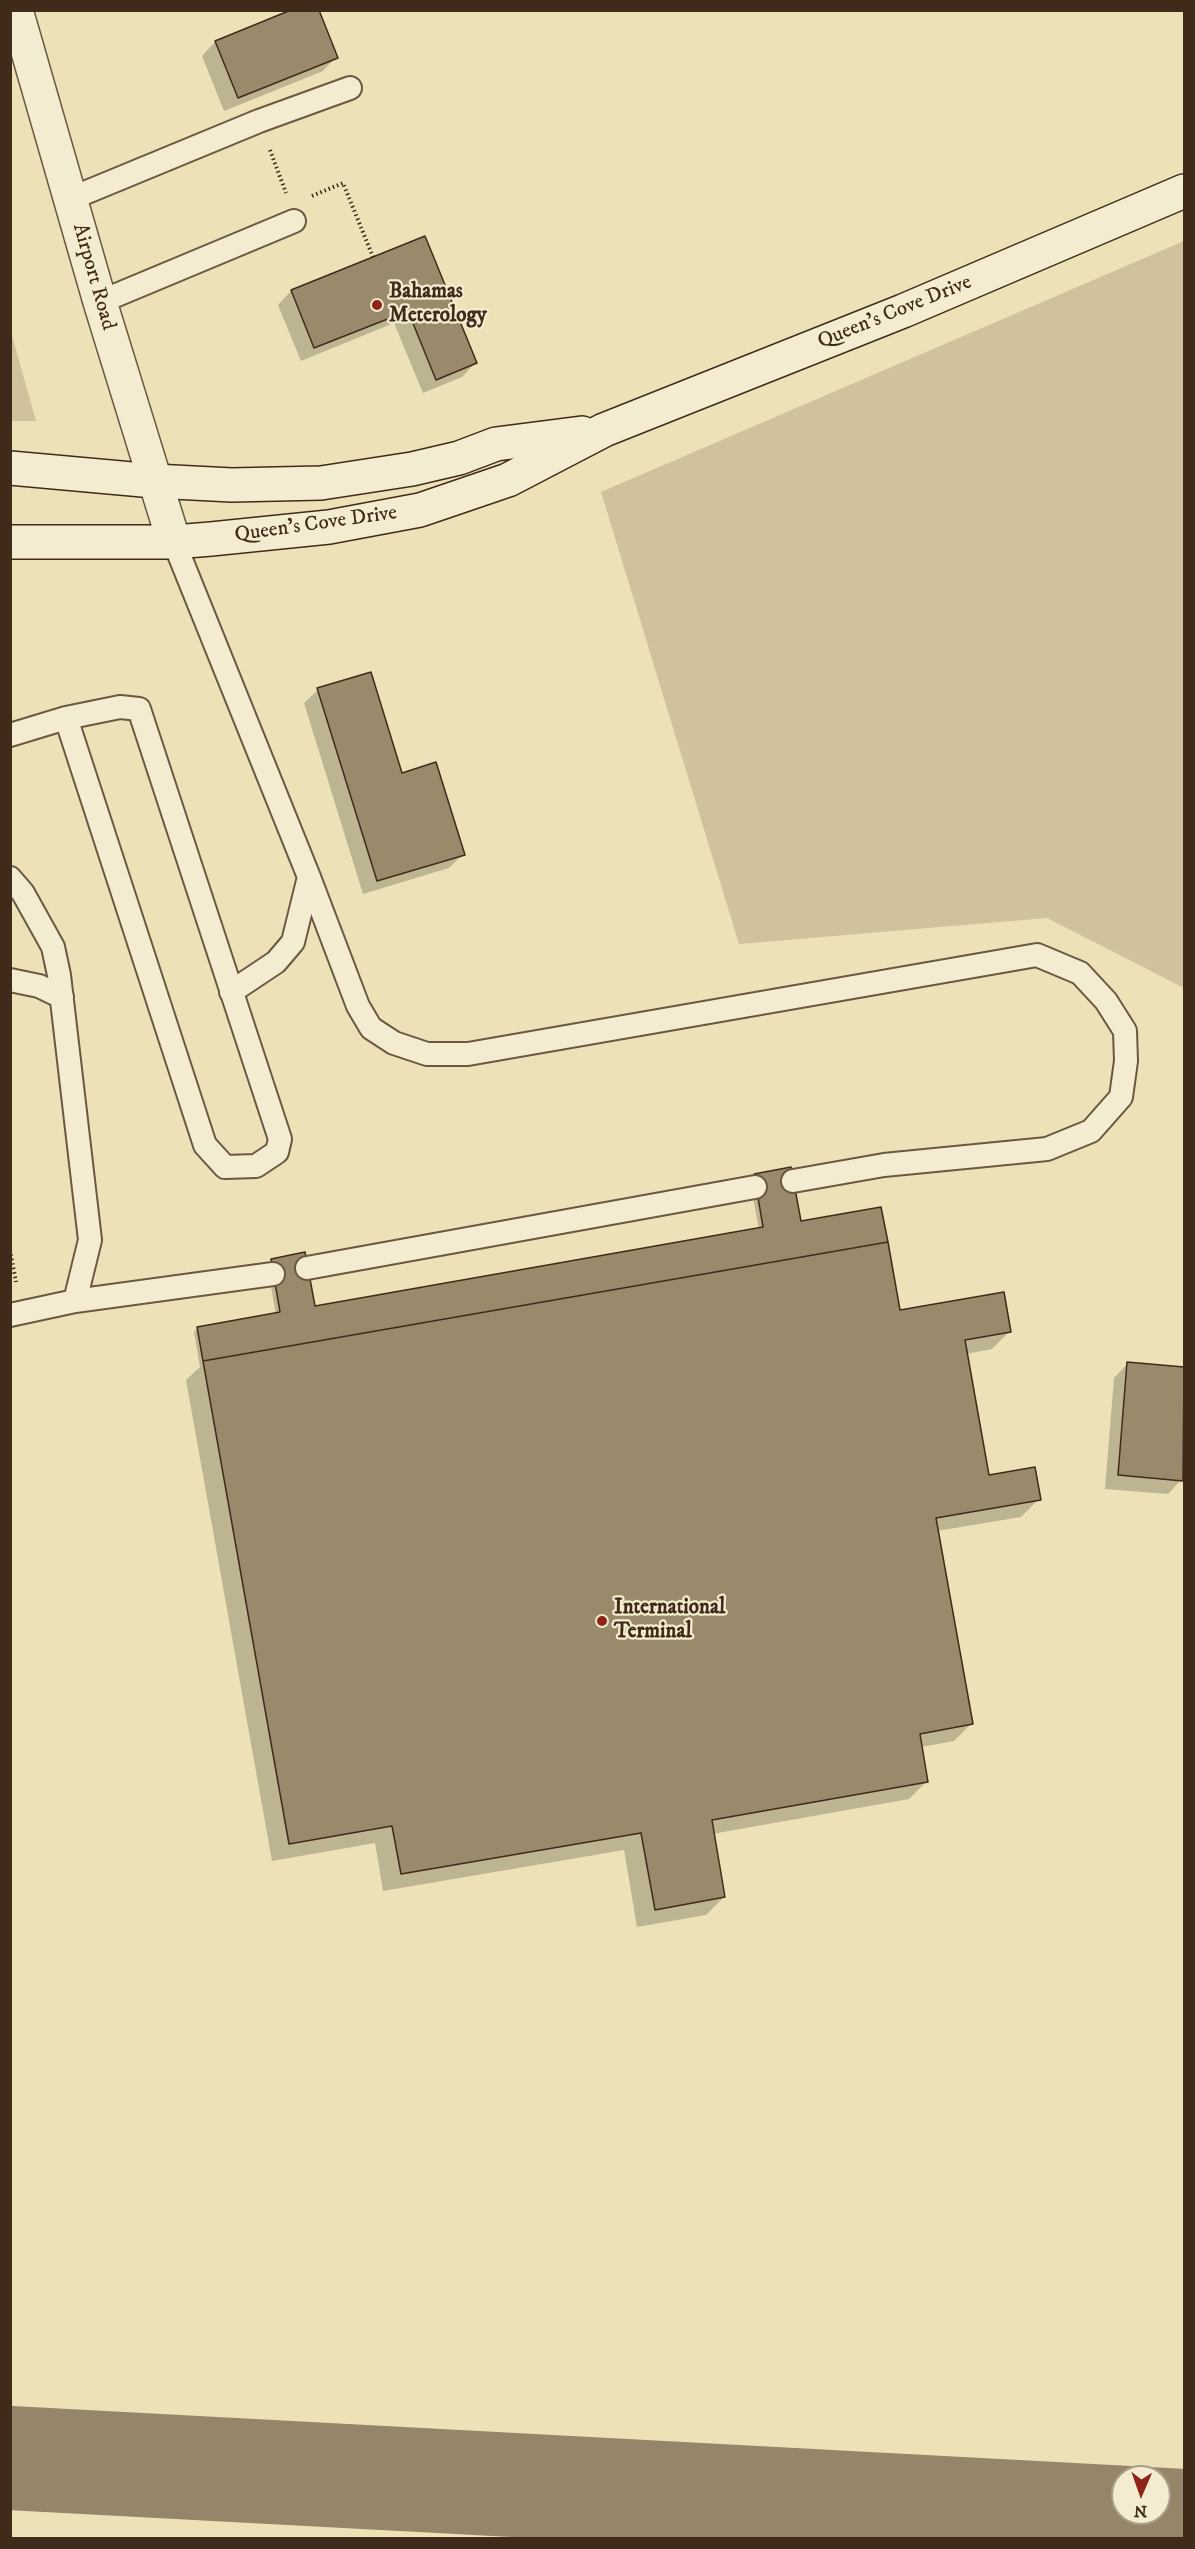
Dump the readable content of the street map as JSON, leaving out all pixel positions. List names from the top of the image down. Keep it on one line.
{"streets":{"street":["Airport Road","Queen's Cove Drive"]},"crossings":[["Airport Road","Queen's Cove Drive"]],"places":["Bahamas Meterology","International Terminal"],"north":"bottom"}
